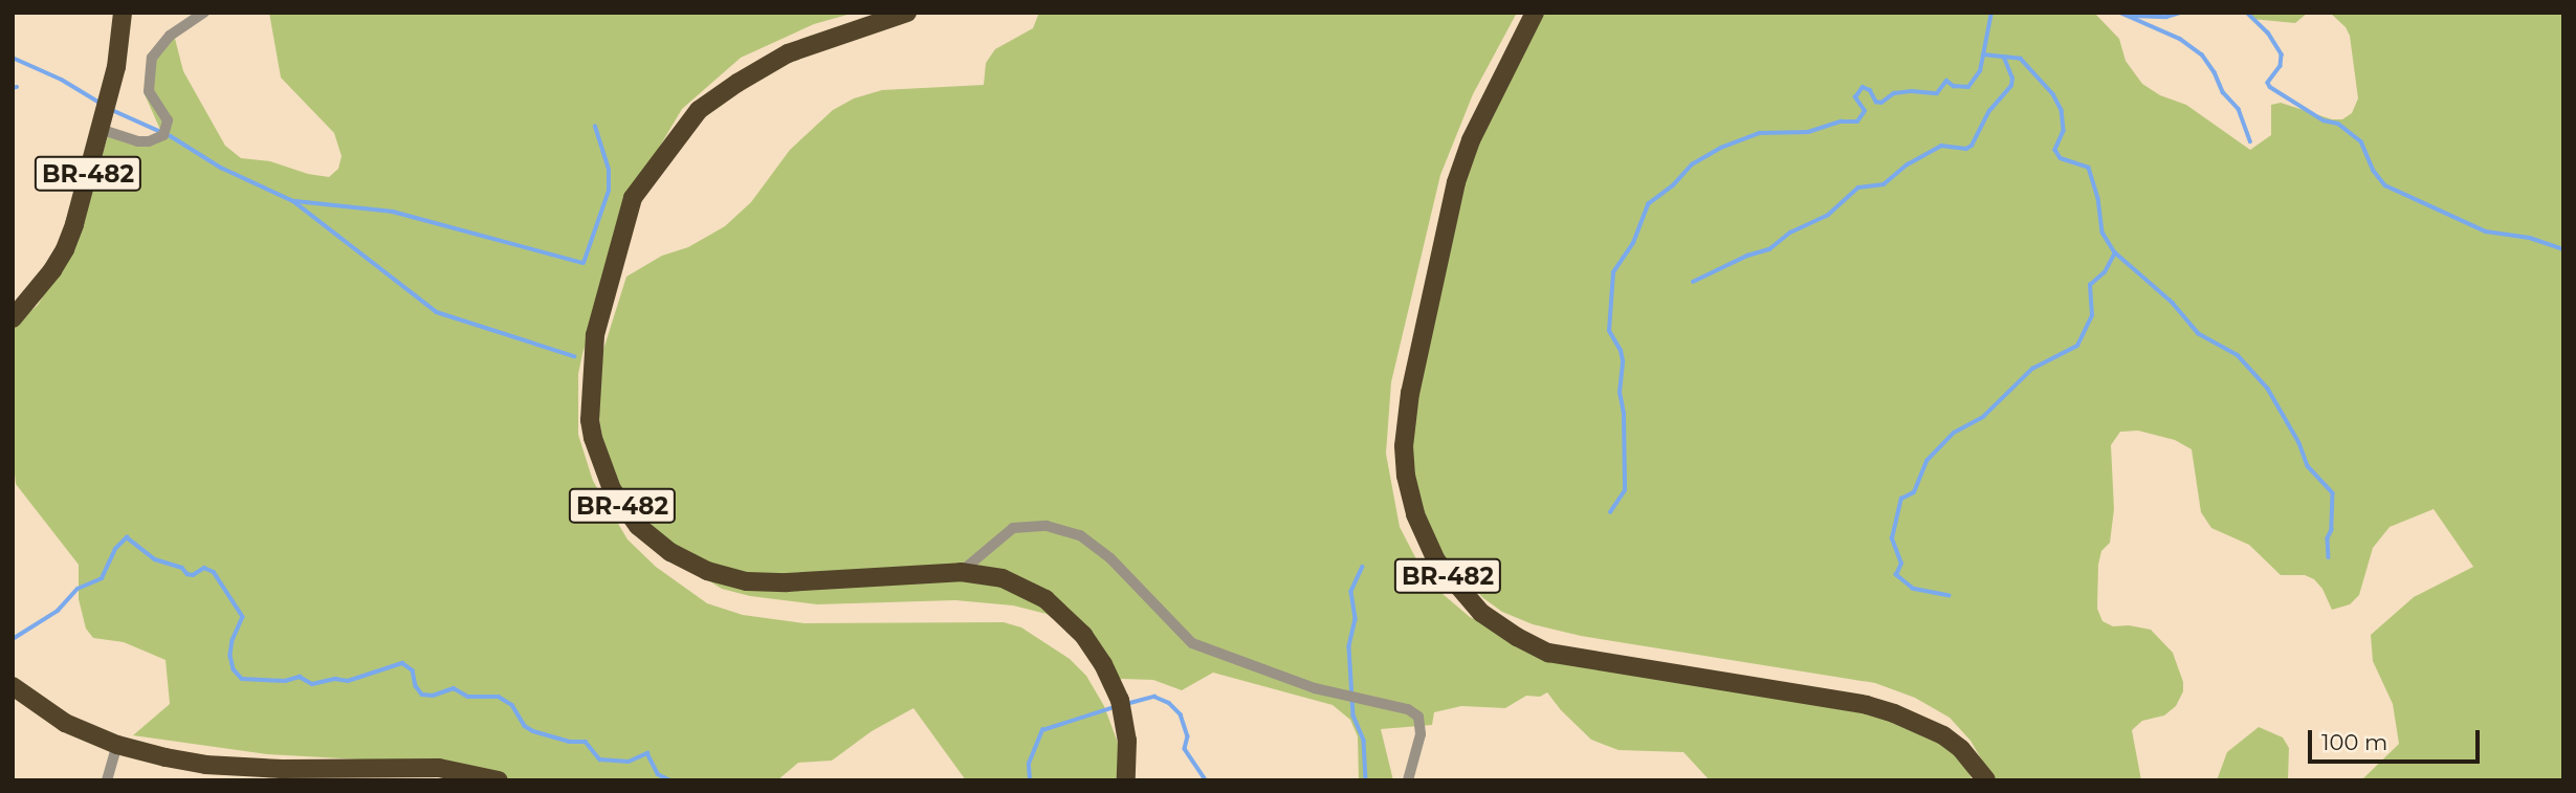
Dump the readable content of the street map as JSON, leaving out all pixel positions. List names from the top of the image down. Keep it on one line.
{"streets":{"highway":["BR-482"]},"scale_bar":"100 m"}
